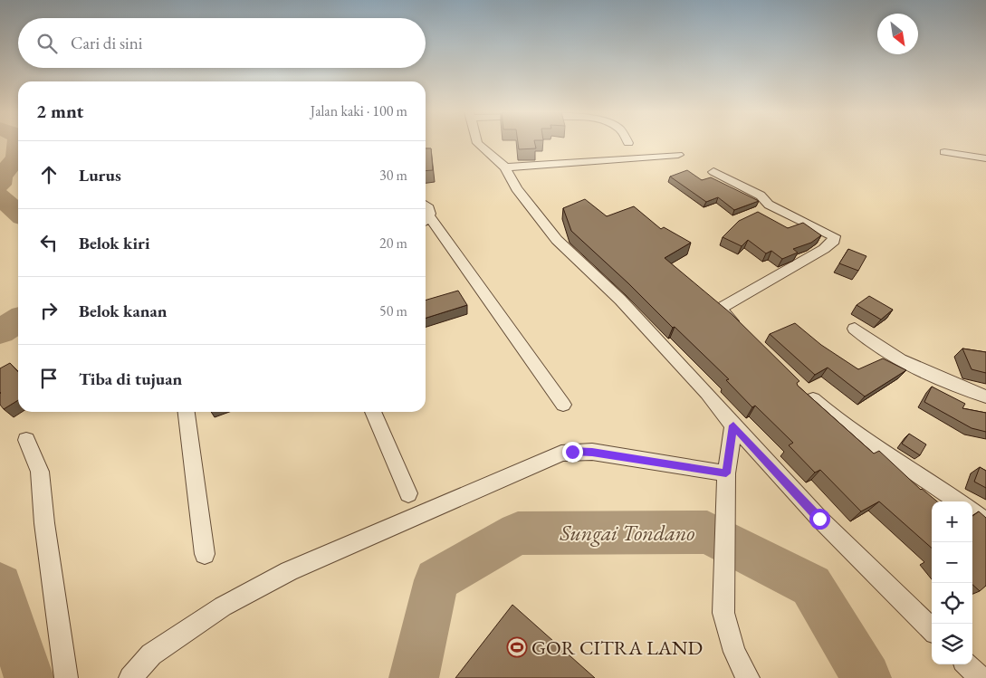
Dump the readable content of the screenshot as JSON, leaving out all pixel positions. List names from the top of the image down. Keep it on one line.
{"water":["Sungai Tondano"],"places":{"sports":["GOR CITRA LAND"]},"north":"bottom right","page":{"search":"Cari di sini","heading":["2 mnt","Jalan kaki · 100 m"],"list":[["Lurus","30 m"],["Belok kiri","20 m"],["Belok kanan","50 m"],"Tiba di tujuan"],"map_buttons":["+","−"]}}
